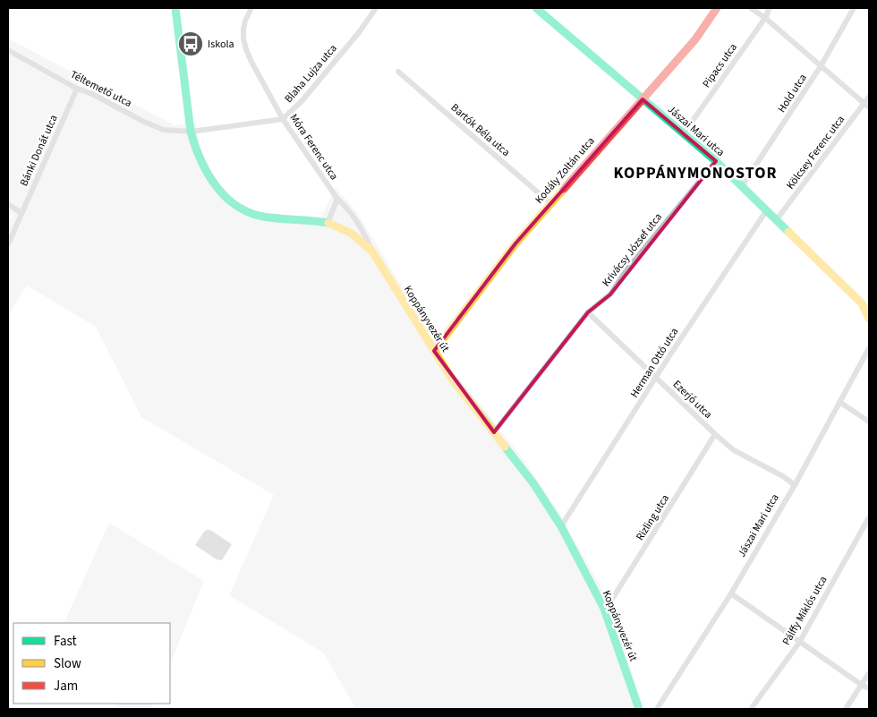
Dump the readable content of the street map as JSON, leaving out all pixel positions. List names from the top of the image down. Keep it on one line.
{"streets":{"street":["Pipacs utca","Blaha Lujza utca","Téltemető utca","Hold utca","Bartók Béla utca","Jászai Mari utca","Móra Ferenc utca","Bánki Donát utca","Kölcsey Ferenc utca","Kodály Zoltán utca","Krivácsy József utca","Koppányvezér út","Herman Ottó utca","Ezerjó utca","Rizling utca","Pálffy Miklós utca"]},"crossings":[["Pipacs utca","Jászai Mari utca"],["Blaha Lujza utca","Téltemető utca"],["Blaha Lujza utca","Móra Ferenc utca"],["Blaha Lujza utca","Koppányvezér út"],["Téltemető utca","Bánki Donát utca"],["Téltemető utca","Koppányvezér út"],["Hold utca","Jászai Mari utca"],["Bartók Béla utca","Kodály Zoltán utca"],["Jászai Mari utca","Kölcsey Ferenc utca"],["Jászai Mari utca","Kodály Zoltán utca"],["Jászai Mari utca","Krivácsy József utca"],["Jászai Mari utca","Herman Ottó utca"],["Jászai Mari utca","Ezerjó utca"],["Móra Ferenc utca","Koppányvezér út"],["Kodály Zoltán utca","Koppányvezér út"],["Krivácsy József utca","Koppányvezér út"],["Krivácsy József utca","Ezerjó utca"],["Koppányvezér út","Herman Ottó utca"],["Koppányvezér út","Rizling utca"],["Herman Ottó utca","Ezerjó utca"],["Ezerjó utca","Rizling utca"]],"districts":["KOPPÁNYMONOSTOR"],"places":{"bus stop":["Iskola"]},"legend":["Fast","Slow","Jam"]}
